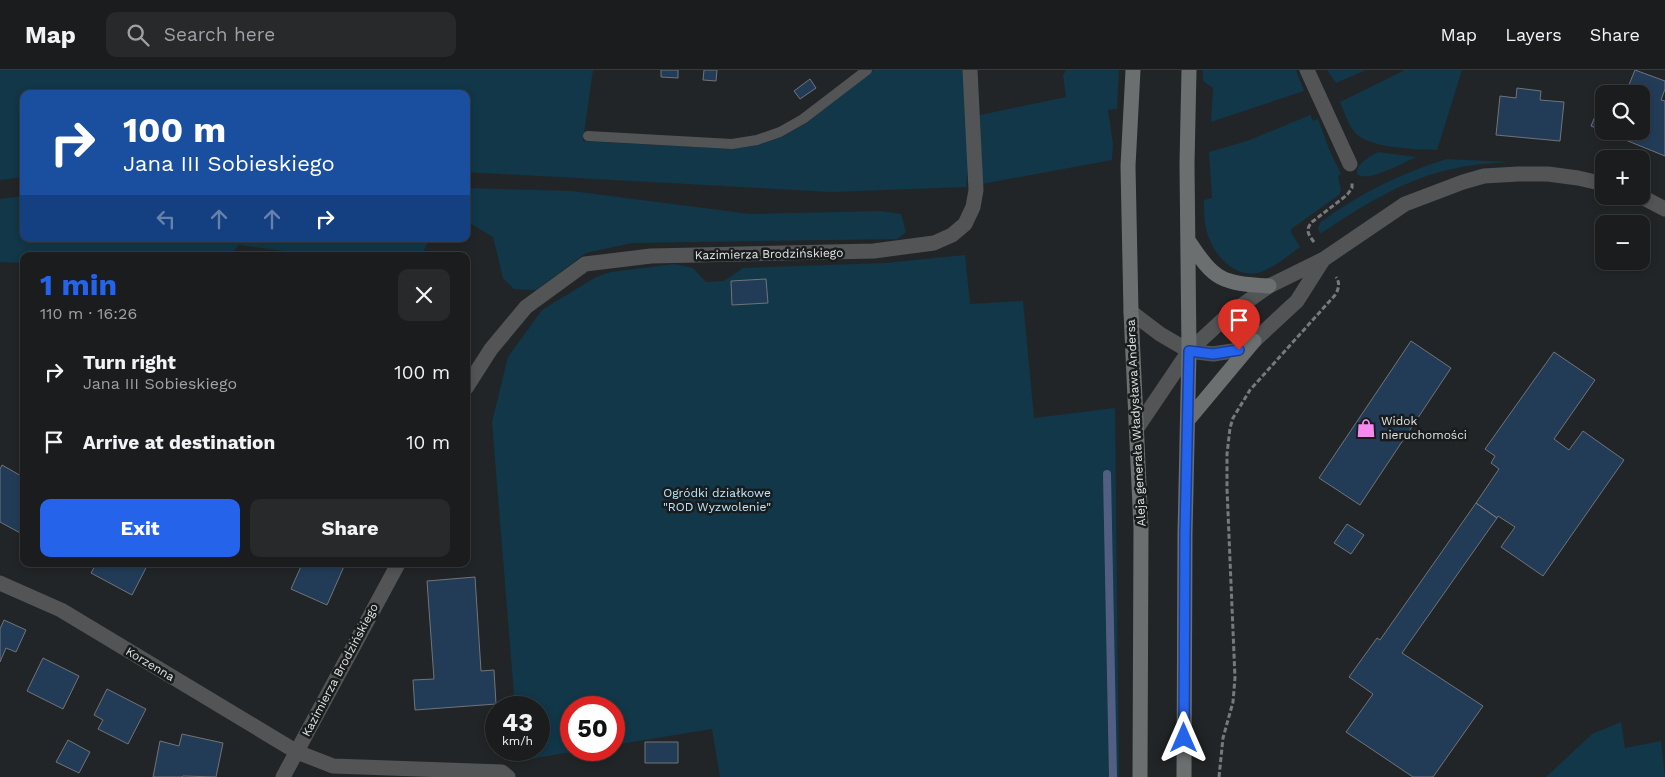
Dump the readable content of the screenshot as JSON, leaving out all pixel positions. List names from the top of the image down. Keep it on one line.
{"streets":{"main road":["Aleja generała Władysława Andersa"],"street":["Kazimierza Brodzińskiego","Korzenna"]},"crossings":[["Kazimierza Brodzińskiego","Korzenna"]],"parks":["Ogródki działkowe \"ROD Wyzwolenie\""],"places":{"shop":["Widok nieruchomości"]},"page":{"header":"Map","search":"Search here","nav":["Map","Layers","Share"],"map_buttons":["+","−"],"turn":["100 m","Jana III Sobieskiego"],"heading":["1 min","110 m · 16:26"],"list":[{"name":"Turn right","note":"Jana III Sobieskiego","value":"100 m"},{"name":"Arrive at destination","value":"10 m"}],"buttons":["Exit","Share"],"speed":"43 km/h","limit":"50"}}
